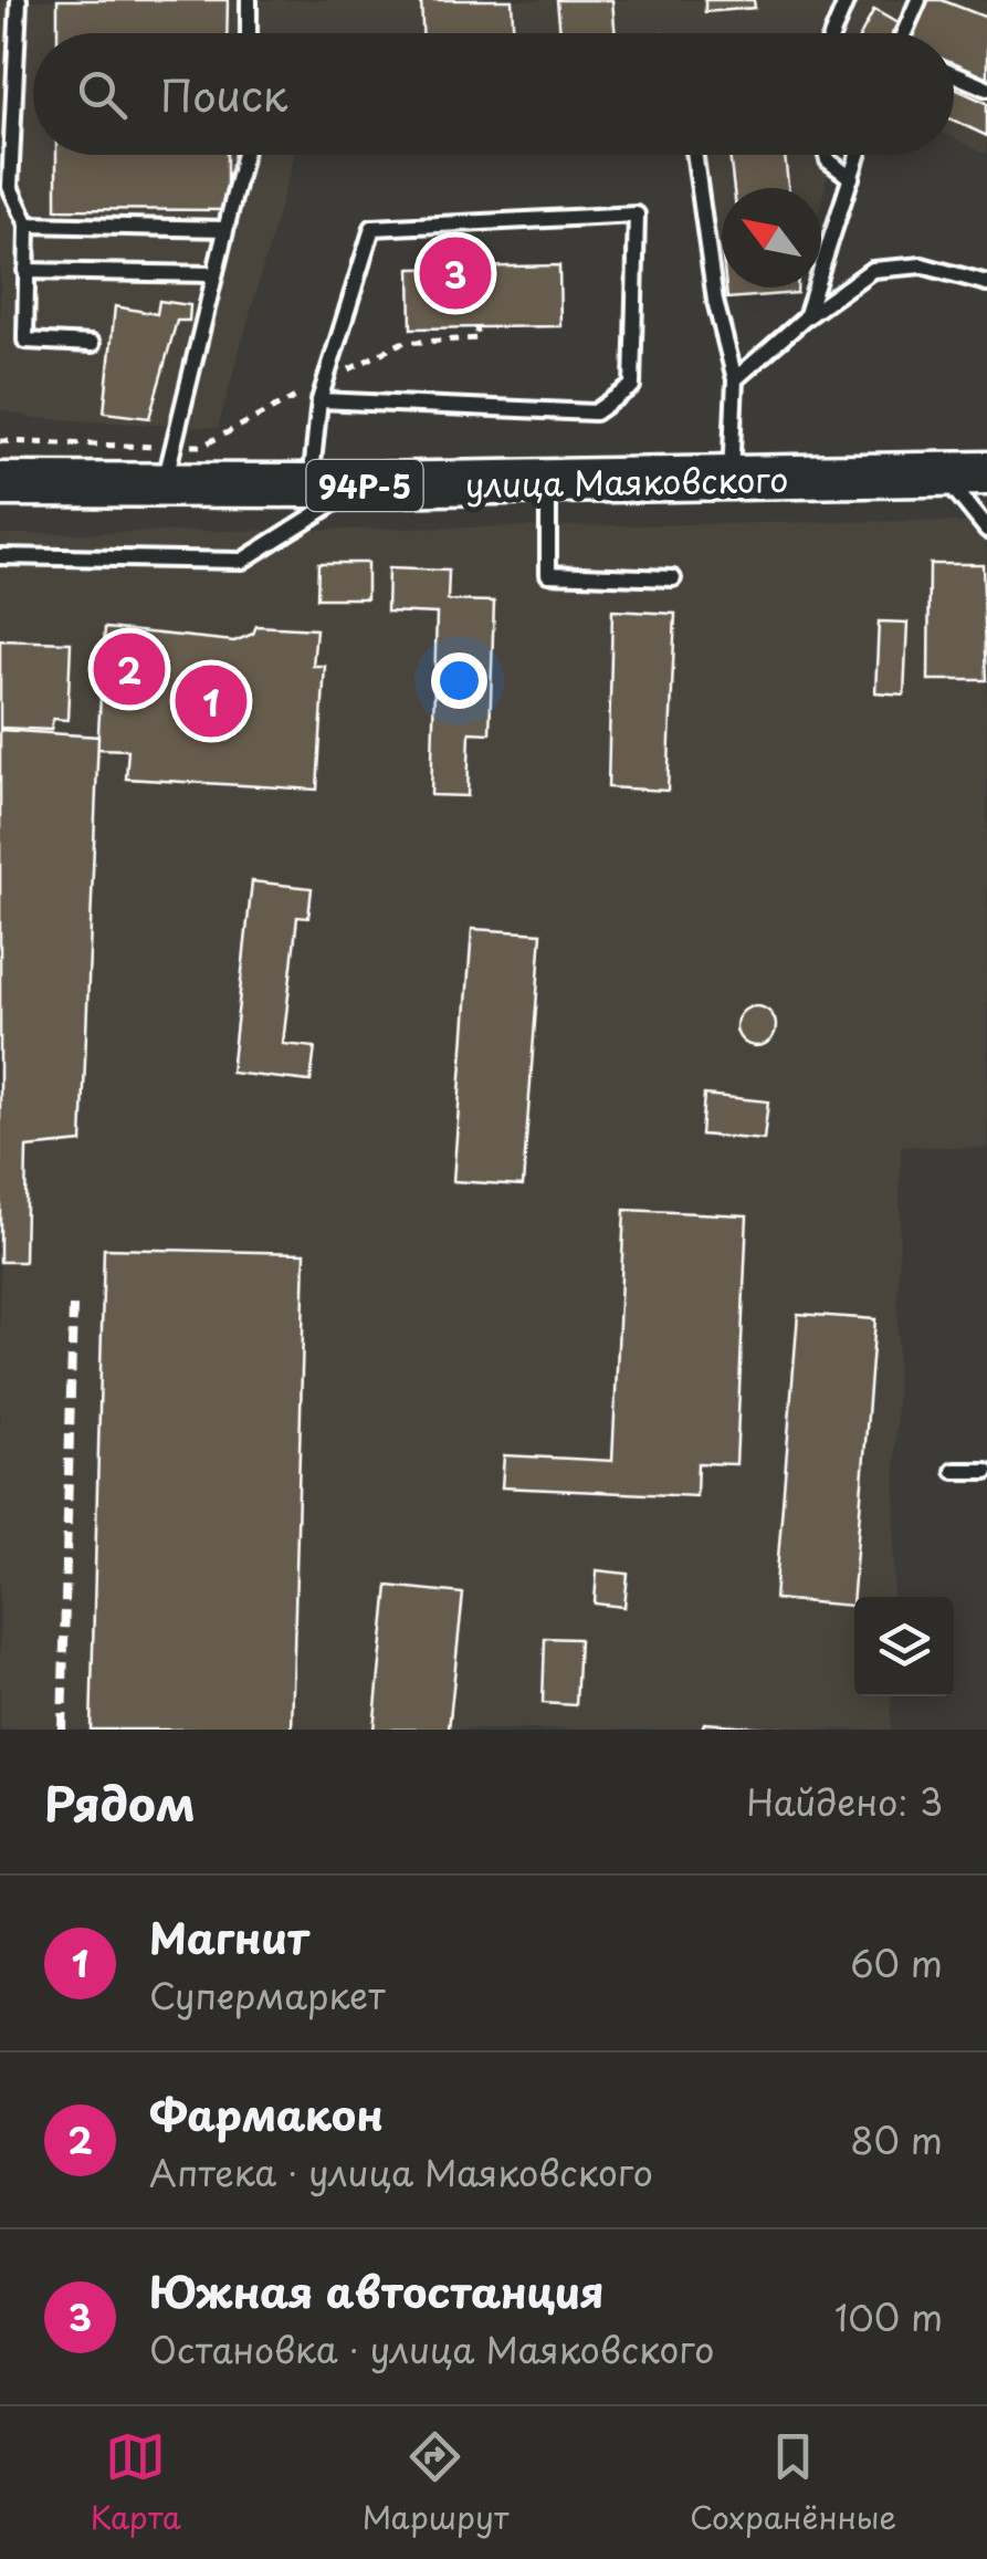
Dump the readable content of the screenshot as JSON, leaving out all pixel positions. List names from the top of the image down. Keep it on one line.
{"streets":{"main road":["улица Маяковского","94Р-5"]},"north":"top left","page":{"search":"Поиск","pins":["3","2","1"],"heading":["Рядом","Найдено: 3"],"list":[{"mark":"1","name":"Магнит","note":"Супермаркет","value":"60 m"},{"mark":"2","name":"Фармакон","note":"Аптека · улица Маяковского","value":"80 m"},{"mark":"3","name":"Южная автостанция","note":"Остановка · улица Маяковского","value":"100 m"}],"nav":["Карта","Маршрут","Сохранённые"]}}
